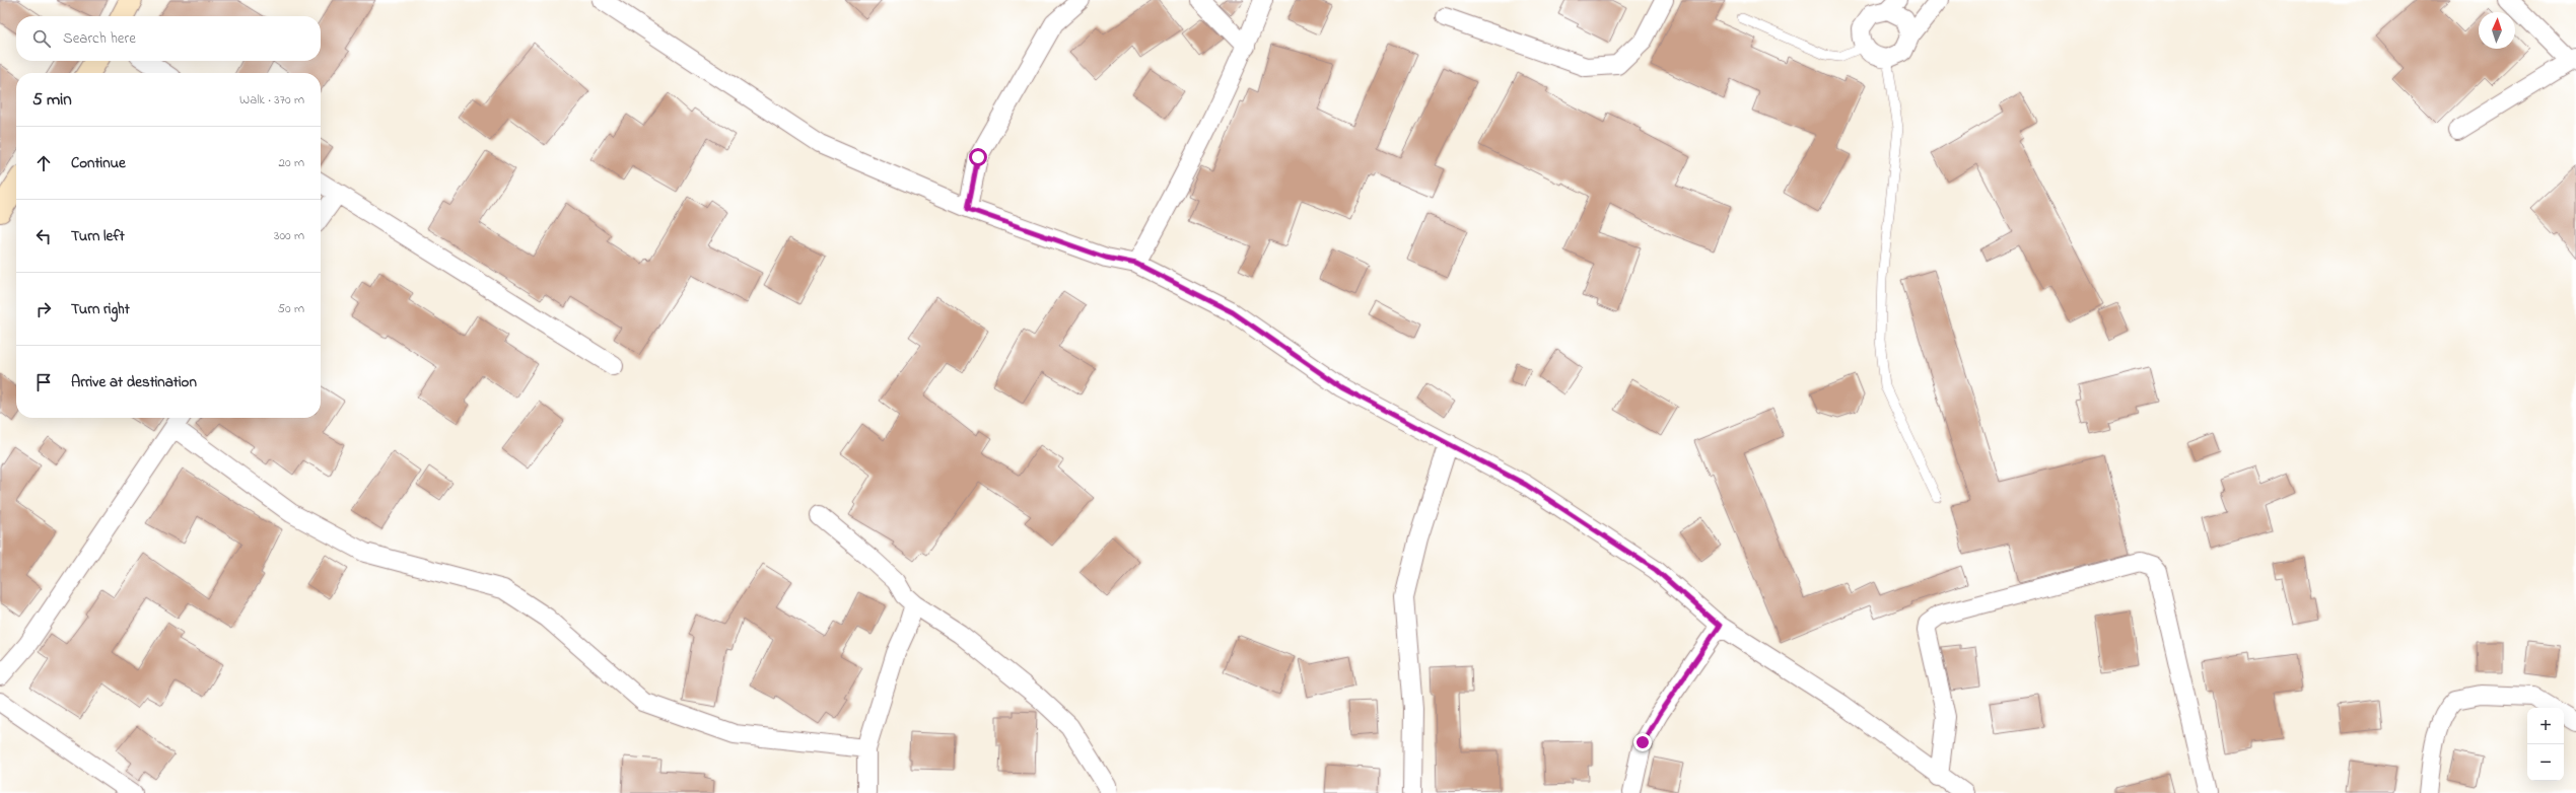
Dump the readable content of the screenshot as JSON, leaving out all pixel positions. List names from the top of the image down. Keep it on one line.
{"north":"top","page":{"search":"Search here","heading":["5 min","Walk · 370 m"],"list":[["Continue","20 m"],["Turn left","300 m"],["Turn right","50 m"],"Arrive at destination"],"map_buttons":["+","−"]}}
